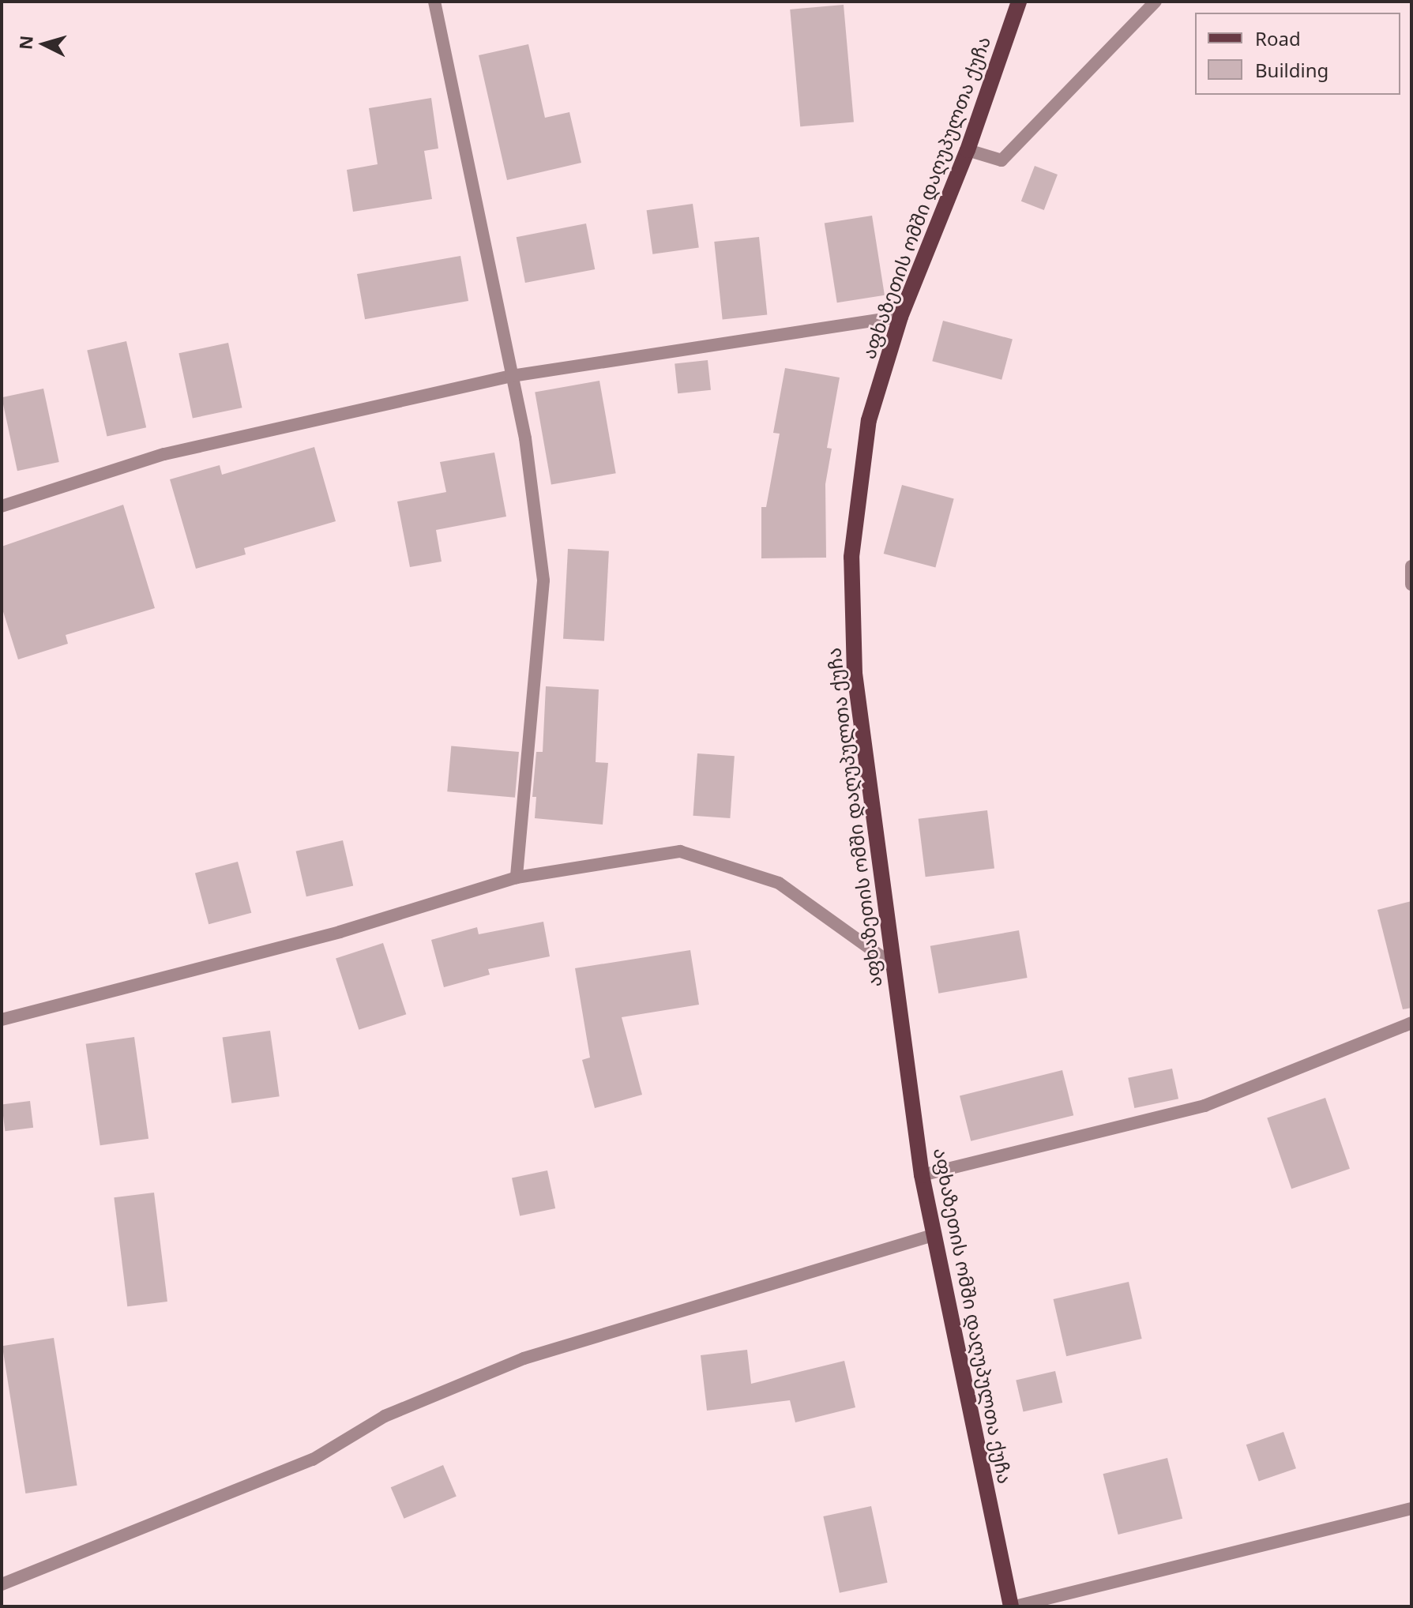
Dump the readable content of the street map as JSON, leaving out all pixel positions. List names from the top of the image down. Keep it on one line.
{"streets":{"main road":["აფხაზეთის ომში დაღუპულთა ქუჩა"]},"legend":["Road","Building"],"north":"left"}
